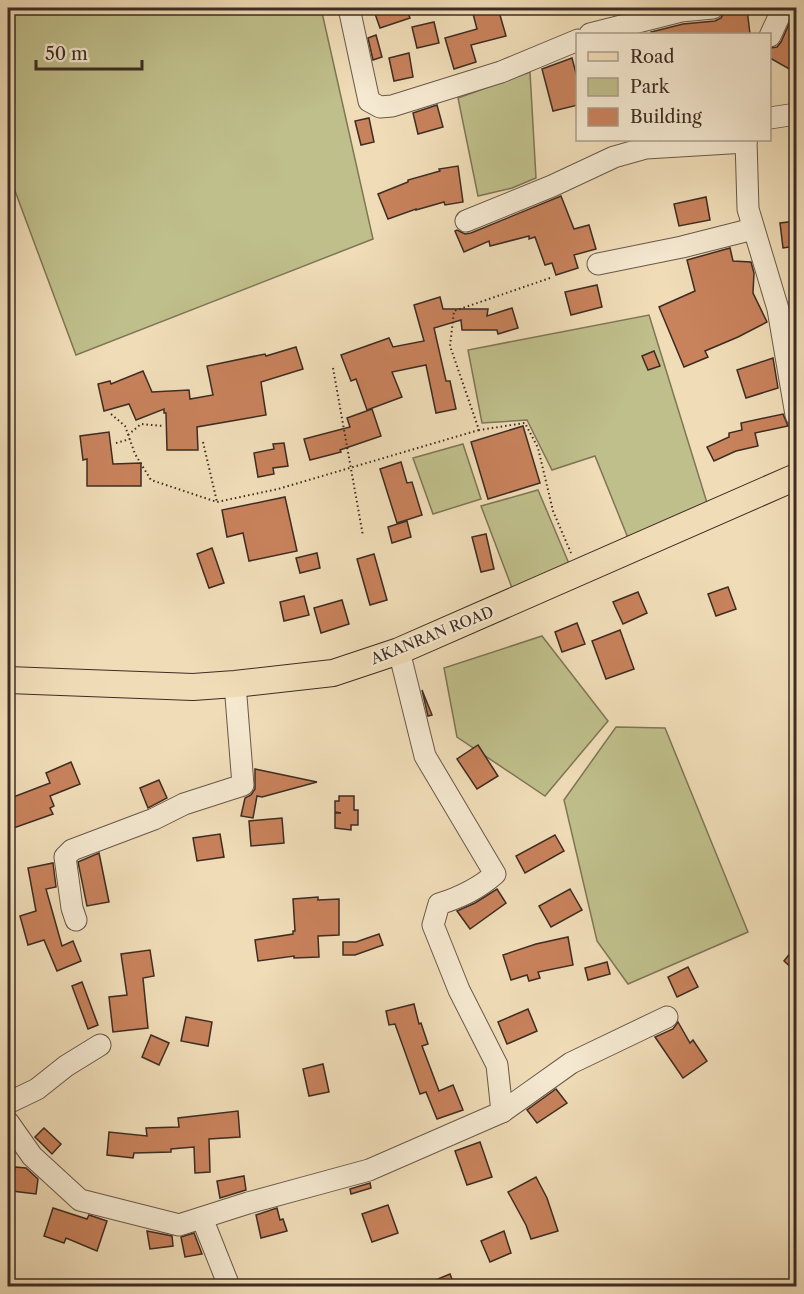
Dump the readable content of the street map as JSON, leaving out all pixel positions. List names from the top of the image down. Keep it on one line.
{"streets":{"main road":["AKANRAN ROAD"]},"legend":["Road","Park","Building"],"scale_bar":"50 m"}
